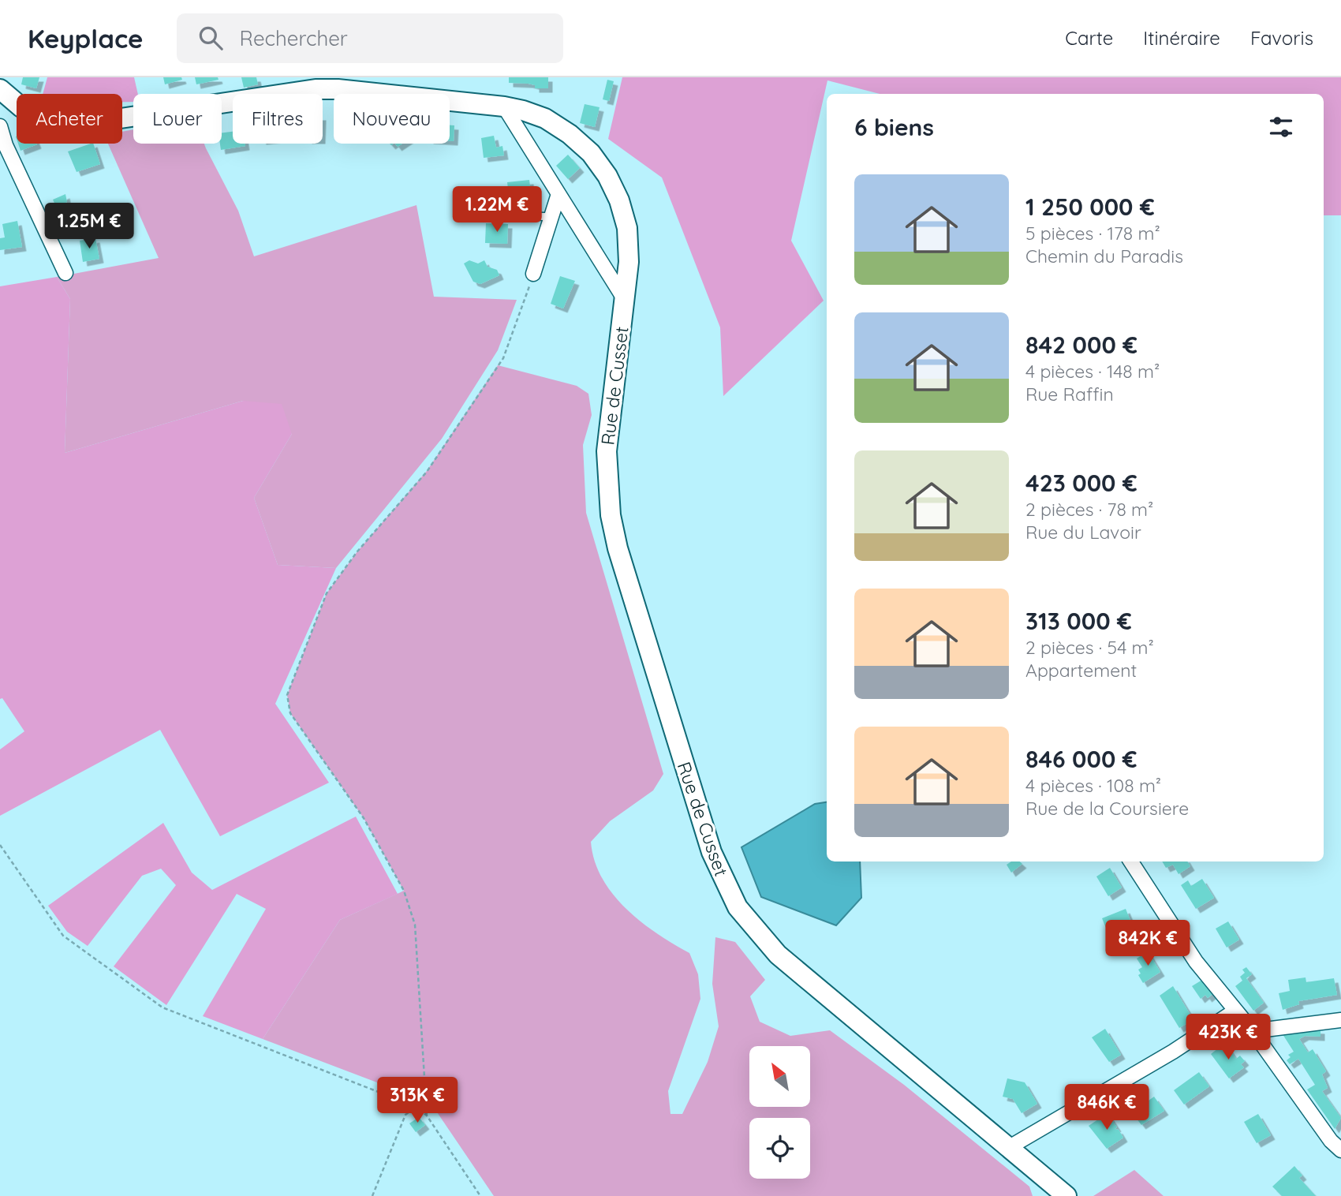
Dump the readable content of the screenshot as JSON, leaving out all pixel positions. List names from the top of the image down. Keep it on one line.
{"streets":{"street":["Rue de Cusset"]},"north":"top left","page":{"header":"Keyplace","search":"Rechercher","nav":["Carte","Itinéraire","Favoris"],"chip":["Acheter","Louer","Filtres","Nouveau"],"heading":"6 biens","list":[{"name":"1 250 000 €","note":"5 pièces · 178 m² · Chemin du Paradis"},{"name":"842 000 €","note":"4 pièces · 148 m² · Rue Raffin"},{"name":"423 000 €","note":"2 pièces · 78 m² · Rue du Lavoir"},{"name":"313 000 €","note":"2 pièces · 54 m² · Appartement"},{"name":"846 000 €","note":"4 pièces · 108 m² · Rue de la Coursiere"}],"price":["1.22M €","1.25M €","842K €","423K €","313K €","846K €"]}}
